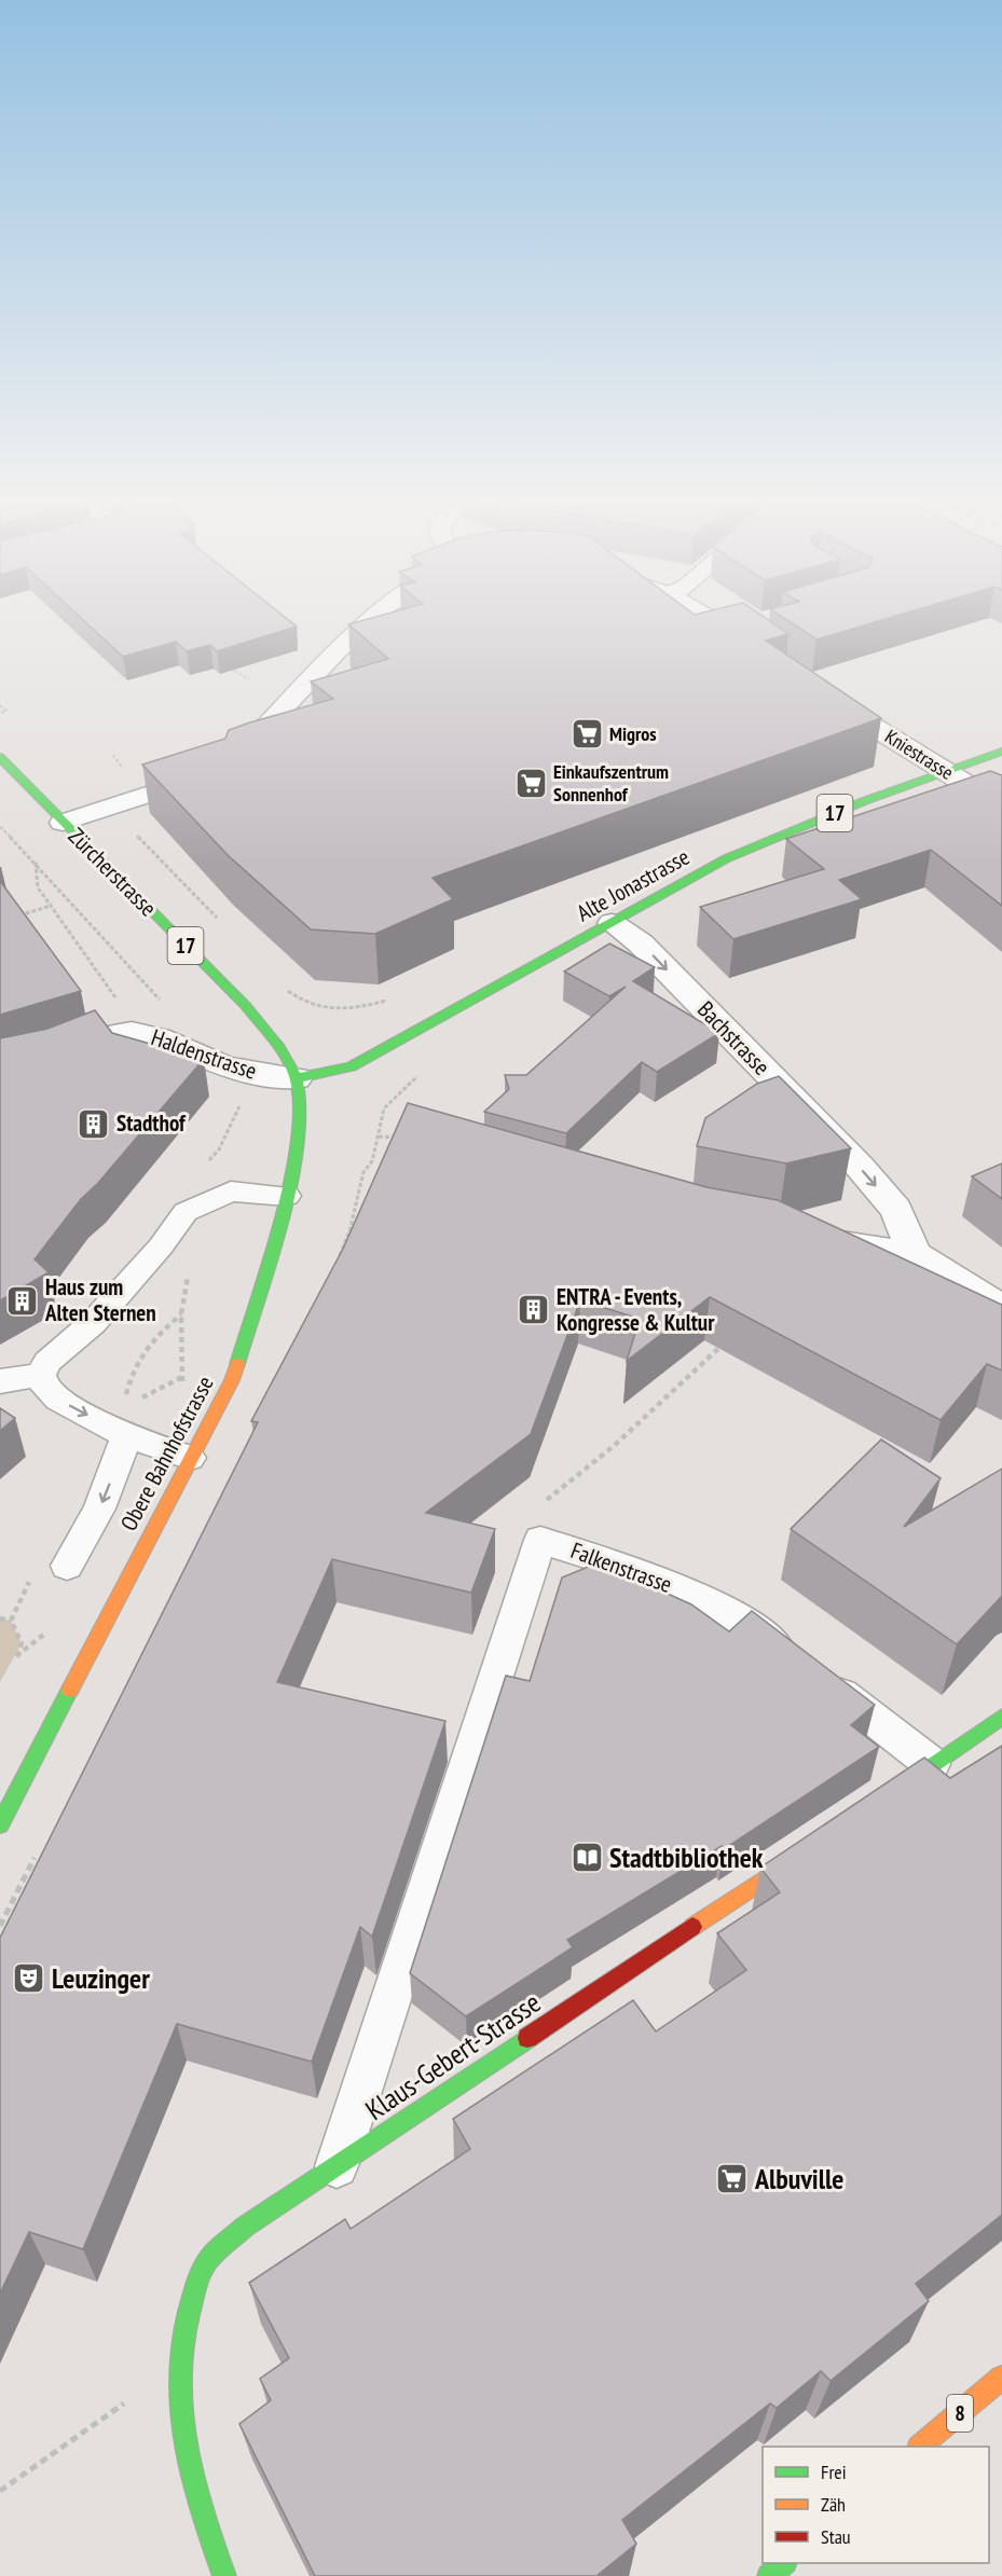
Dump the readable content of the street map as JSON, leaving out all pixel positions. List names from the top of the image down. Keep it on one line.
{"streets":{"main road":["17","Zürcherstrasse","Alte Jonastrasse","Obere Bahnhofstrasse","Klaus-Gebert-Strasse","8"],"street":["Kniestrasse","Bachstrasse","Haldenstrasse"],"lane":["Falkenstrasse"]},"crossings":[["Kniestrasse","Alte Jonastrasse"],["Zürcherstrasse","Alte Jonastrasse"],["Zürcherstrasse","Haldenstrasse"],["Zürcherstrasse","Obere Bahnhofstrasse"],["Alte Jonastrasse","Bachstrasse"],["Alte Jonastrasse","Haldenstrasse"],["Alte Jonastrasse","Obere Bahnhofstrasse"],["Haldenstrasse","Obere Bahnhofstrasse"],["Falkenstrasse","Klaus-Gebert-Strasse"]],"one_way":["Bachstrasse"],"places":{"supermarket":["Migros","Einkaufszentrum Sonnenhof","Albuville"],"building":["Stadthof","Haus zum Alten Sternen","ENTRA - Events, Kongresse & Kultur"],"library":["Stadtbibliothek"],"theatre":["Leuzinger"]},"legend":["Frei","Zäh","Stau"]}
